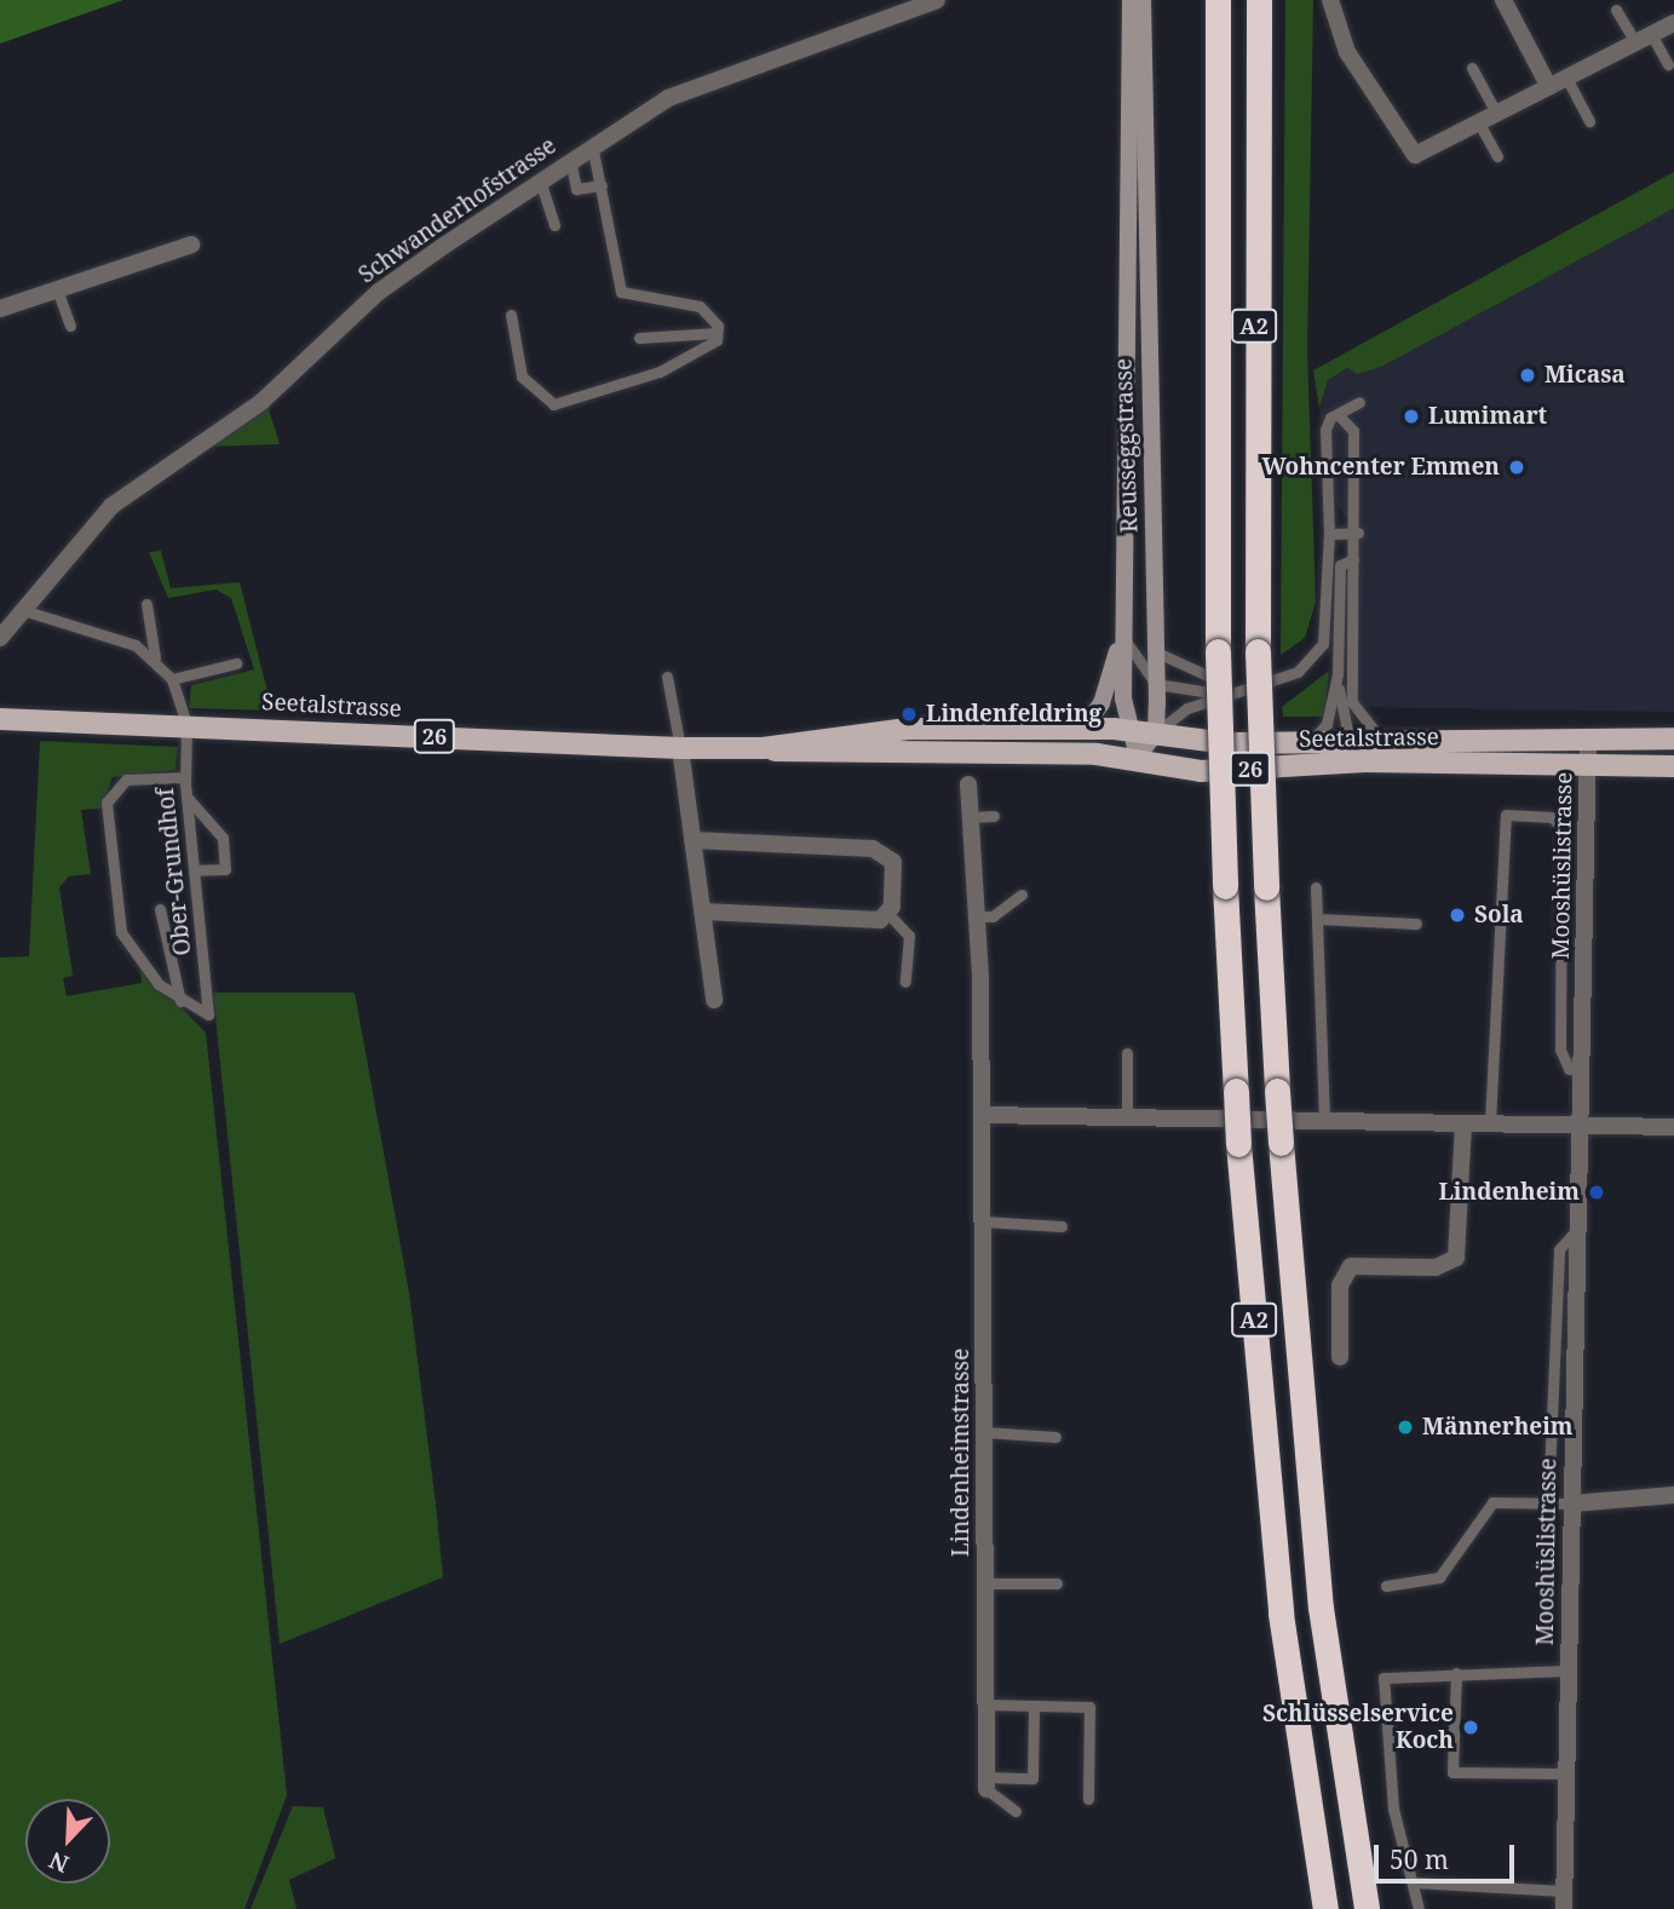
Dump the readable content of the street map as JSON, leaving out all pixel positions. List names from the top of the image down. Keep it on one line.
{"streets":{"highway":["A2"],"main road":["Reusseggstrasse","Seetalstrasse","26"],"street":["Schwanderhofstrasse","Mooshüslistrasse","Lindenheimstrasse"],"lane":["Ober-Grundhof"]},"crossings":[["Reusseggstrasse","Seetalstrasse"],["Seetalstrasse","Mooshüslistrasse"],["Seetalstrasse","Ober-Grundhof"]],"places":["Micasa","Lumimart","Wohncenter Emmen","Lindenfeldring","Sola","Lindenheim","Männerheim","Schlüsselservice Koch"],"scale_bar":"50 m","north":"bottom left"}
